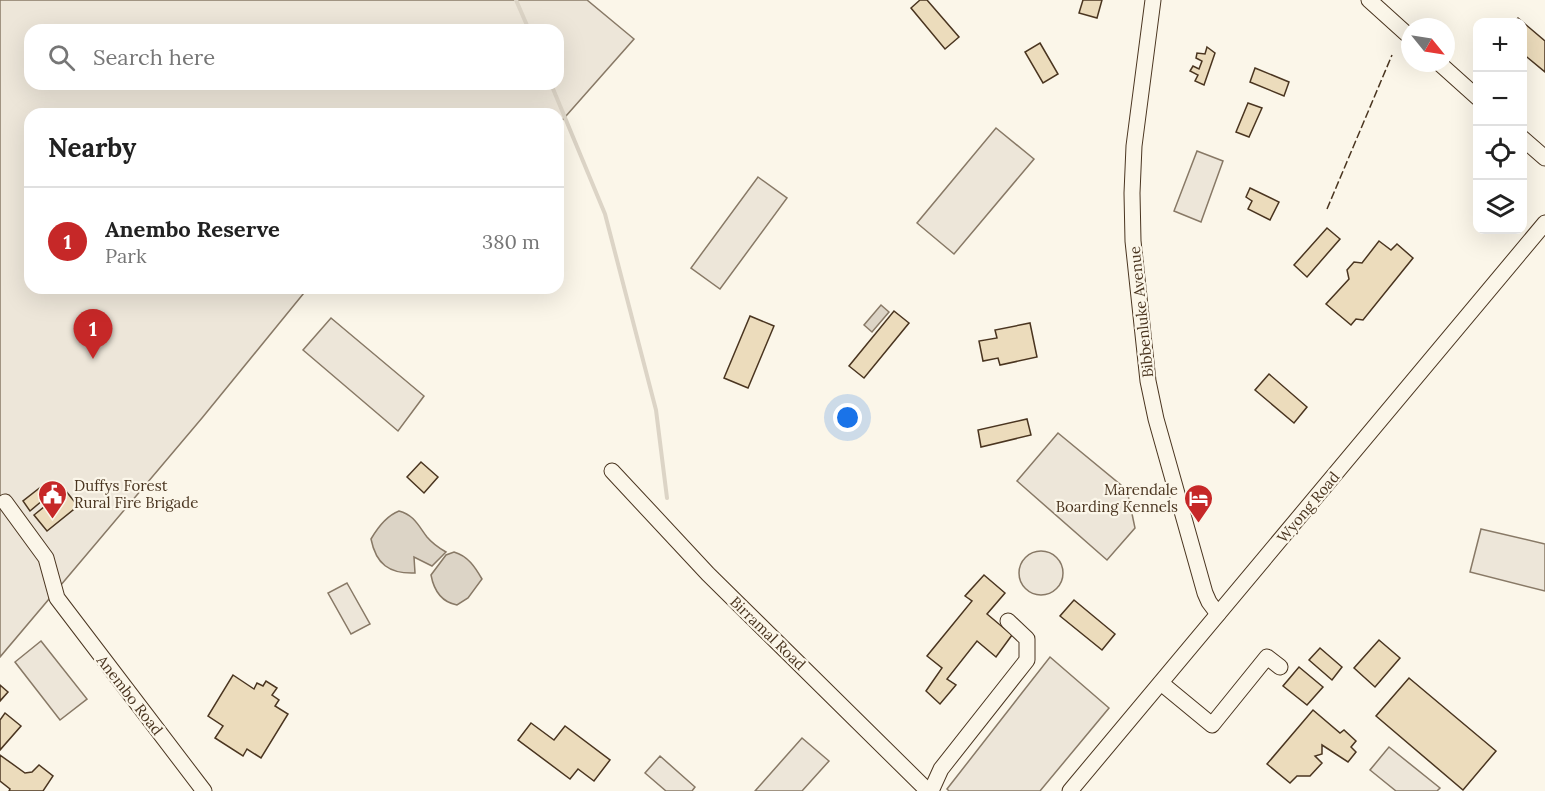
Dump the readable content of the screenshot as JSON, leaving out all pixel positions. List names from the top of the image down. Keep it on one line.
{"streets":{"street":["Bibbenluke Avenue","Wyong Road","Birramal Road","Anembo Road"]},"crossings":[["Bibbenluke Avenue","Wyong Road"]],"places":{"public building":["Duffys Forest Rural Fire Brigade"],"hotel":["Marendale Boarding Kennels"]},"north":"bottom right","page":{"map_buttons":["+","−"],"search":"Search here","heading":"Nearby","list":[{"mark":"1","name":"Anembo Reserve","note":"Park","value":"380 m"}],"pins":"1"}}
